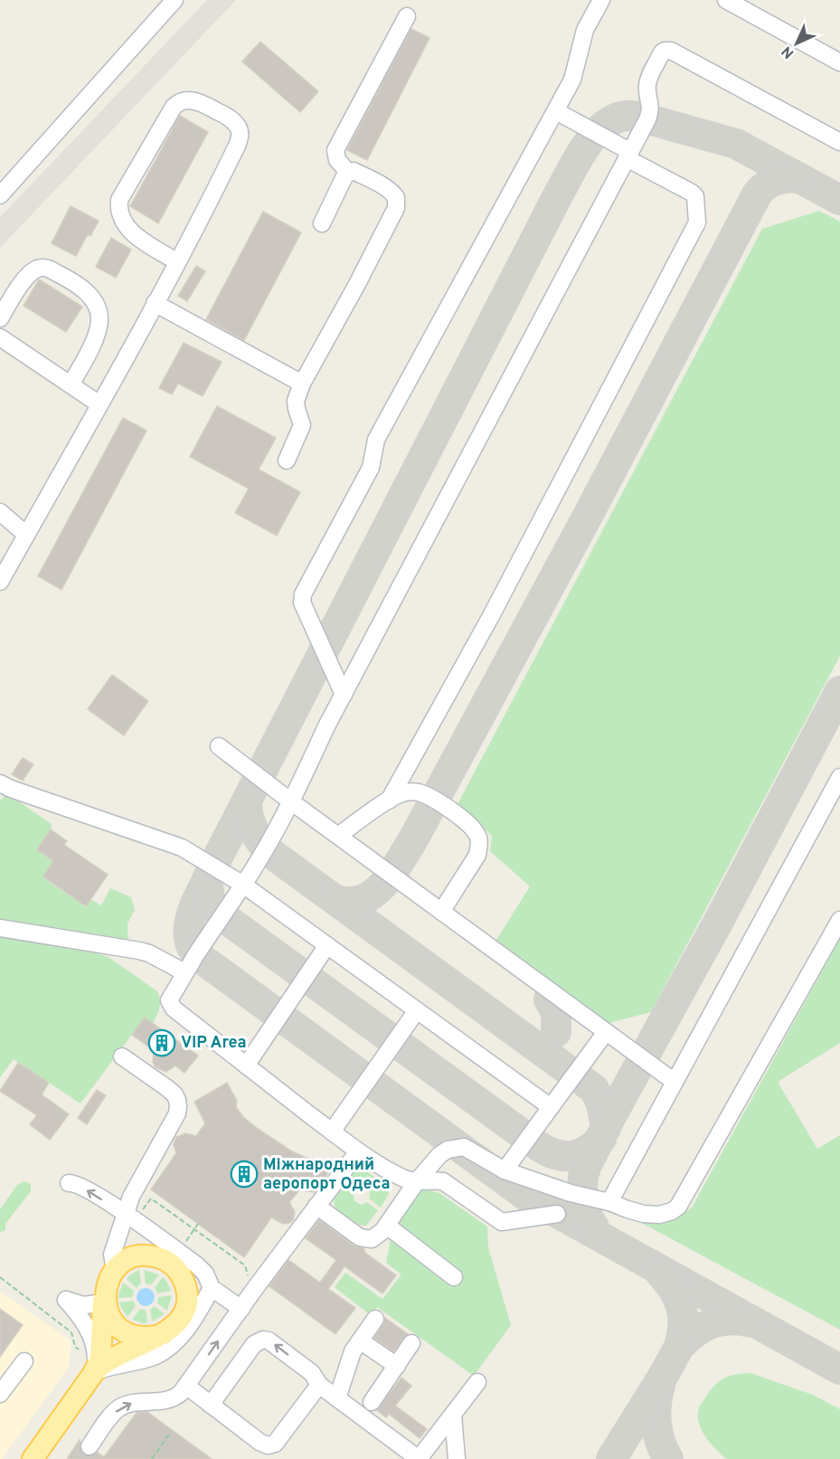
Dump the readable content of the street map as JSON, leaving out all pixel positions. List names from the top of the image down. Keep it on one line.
{"places":{"building":["VIP Area","Міжнародний аеропорт Одеса"]},"north":"bottom left"}
